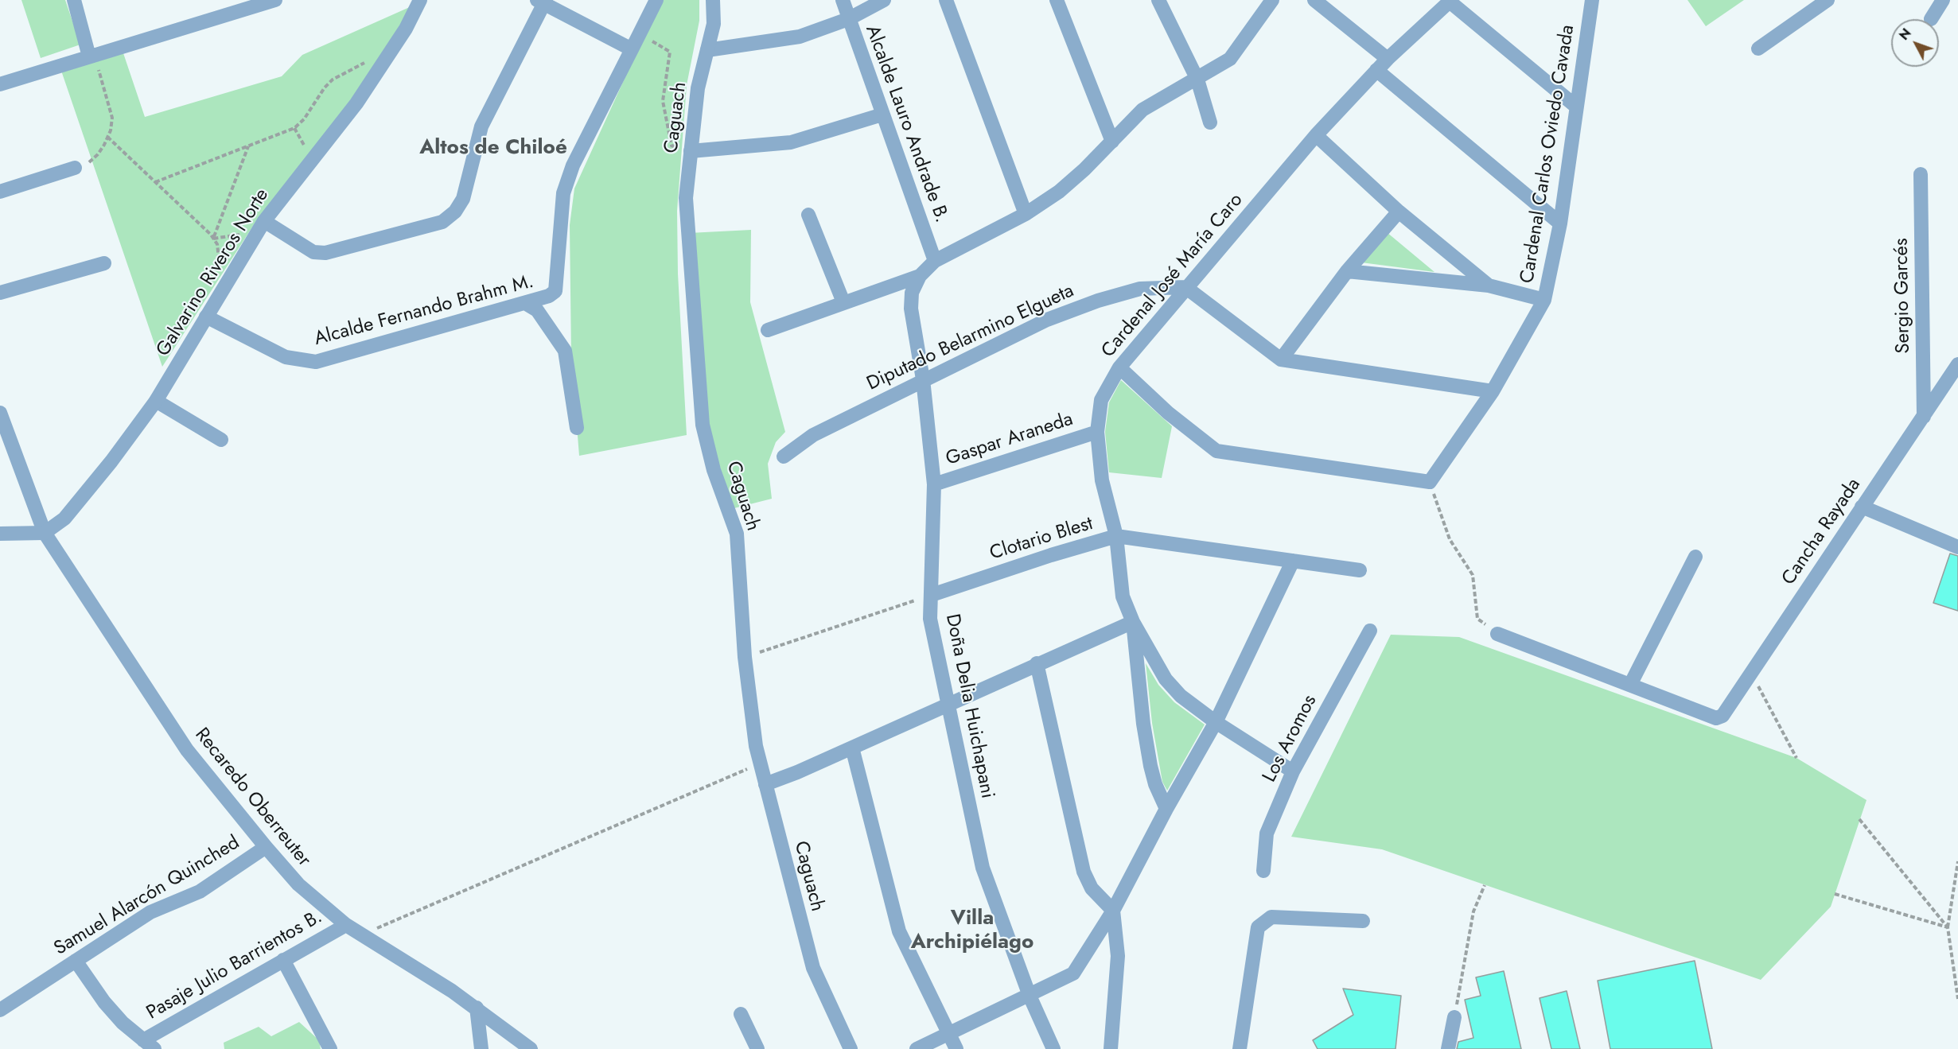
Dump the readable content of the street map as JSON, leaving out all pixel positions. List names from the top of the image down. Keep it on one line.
{"streets":{"street":["Caguach","Alcalde Lauro Andrade B.","Cardenal Carlos Oviedo Cavada","Galvarino Riveros Norte","Cardenal José María Caro","Sergio Garcés","Alcalde Fernando Brahm M.","Diputado Belarmino Elgueta","Gaspar Araneda","Cancha Rayada","Clotario Blest","Doña Delia Huichapani","Los Aromos","Recaredo Oberreuter","Samuel Alarcón Quinched","Pasaje Julio Barrientos B."]},"crossings":[["Galvarino Riveros Norte","Alcalde Fernando Brahm M."],["Galvarino Riveros Norte","Recaredo Oberreuter"],["Cardenal José María Caro","Diputado Belarmino Elgueta"],["Cardenal José María Caro","Gaspar Araneda"],["Cardenal José María Caro","Clotario Blest"],["Cardenal José María Caro","Los Aromos"],["Sergio Garcés","Cancha Rayada"],["Diputado Belarmino Elgueta","Doña Delia Huichapani"],["Gaspar Araneda","Doña Delia Huichapani"],["Clotario Blest","Doña Delia Huichapani"],["Recaredo Oberreuter","Samuel Alarcón Quinched"],["Recaredo Oberreuter","Pasaje Julio Barrientos B."]],"districts":["Altos de Chiloé","Villa Archipiélago"],"north":"top left"}
